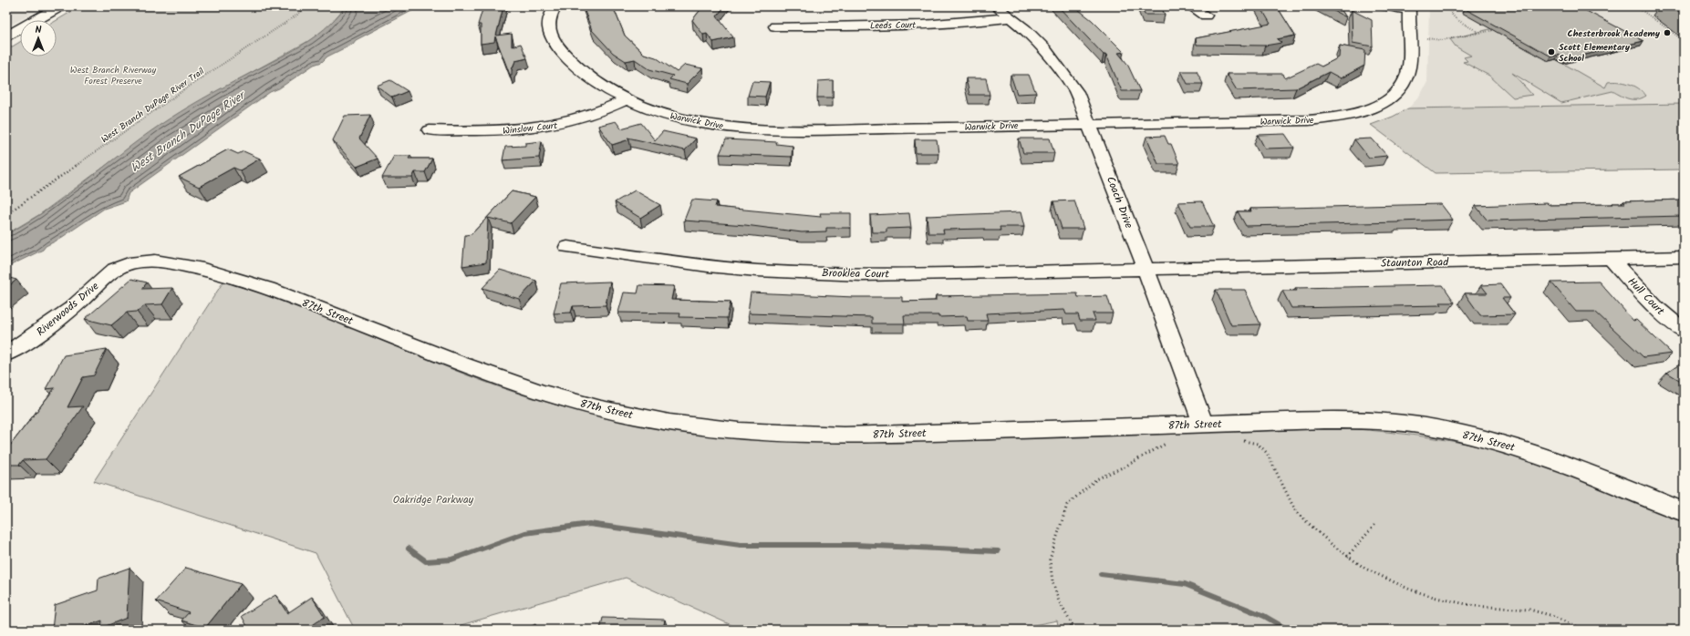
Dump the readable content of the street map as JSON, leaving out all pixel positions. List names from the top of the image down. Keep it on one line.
{"streets":{"street":["Leeds Court","Warwick Drive","Winslow Court","Coach Drive","Staunton Road","Brooklea Court","Hull Court","Riverwoods Drive","87th Street"],"path":["West Branch DuPage River Trail"]},"crossings":[["Leeds Court","Coach Drive"],["Warwick Drive","Winslow Court"],["Warwick Drive","Coach Drive"],["Coach Drive","Staunton Road"],["Coach Drive","Brooklea Court"],["Coach Drive","87th Street"],["Staunton Road","Brooklea Court"],["Staunton Road","Hull Court"],["Riverwoods Drive","87th Street"]],"water":["West Branch DuPage River"],"parks":["West Branch Riverway Forest Preserve","Oakridge Parkway"],"places":["Chesterbrook Academy","Scott Elementary School"],"north":"top"}
